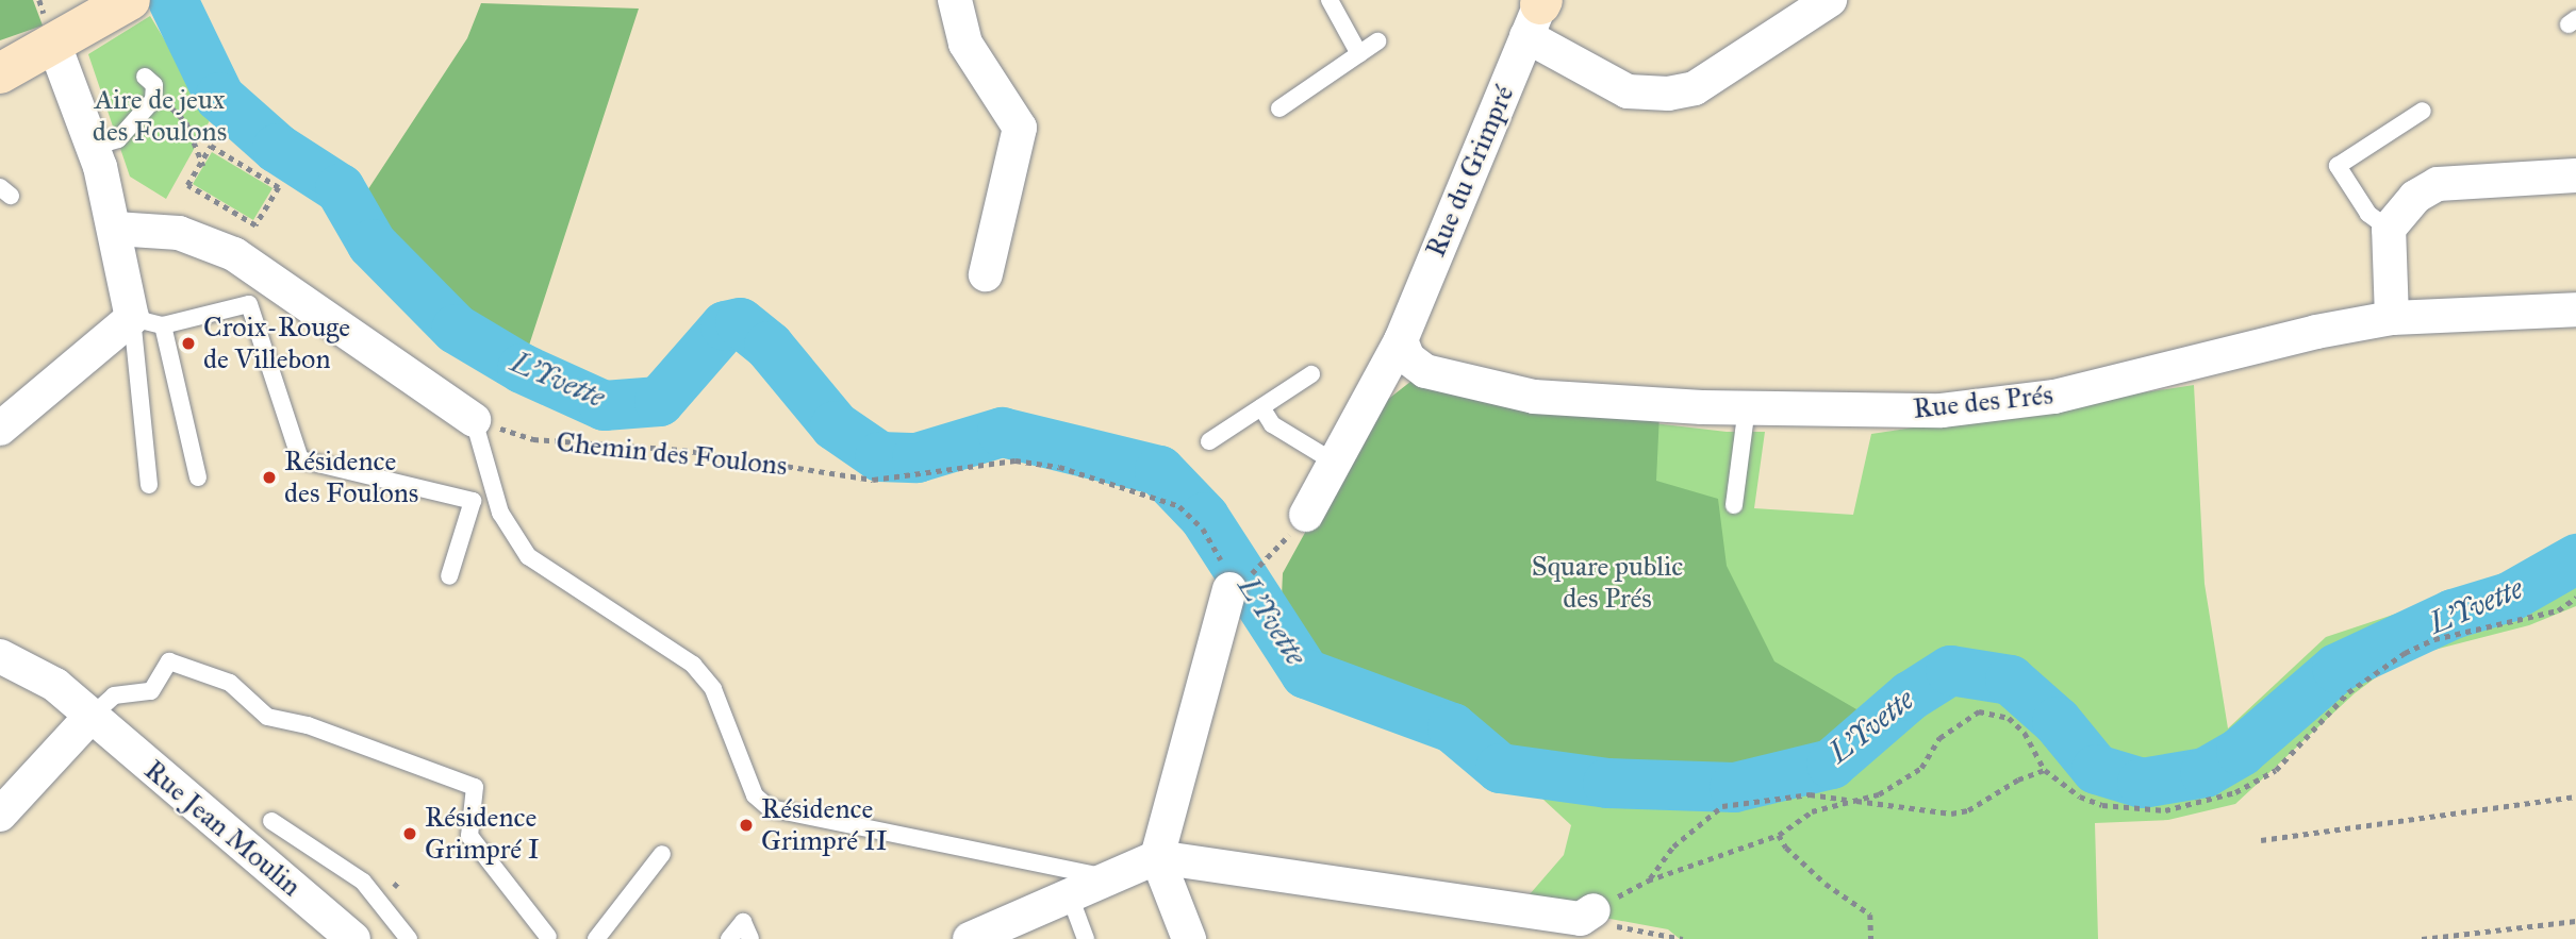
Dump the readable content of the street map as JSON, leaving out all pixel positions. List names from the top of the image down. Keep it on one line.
{"streets":{"street":["Rue du Grimpré","Rue des Prés","Rue Jean Moulin"],"path":["Chemin des Foulons"]},"crossings":[["Rue du Grimpré","Rue des Prés"]],"water":["L'Yvette"],"parks":["Aire de jeux des Foulons","Square public des Prés"],"places":["Croix-Rouge de Villebon","Résidence des Foulons","Résidence Grimpré II","Résidence Grimpré I"]}
